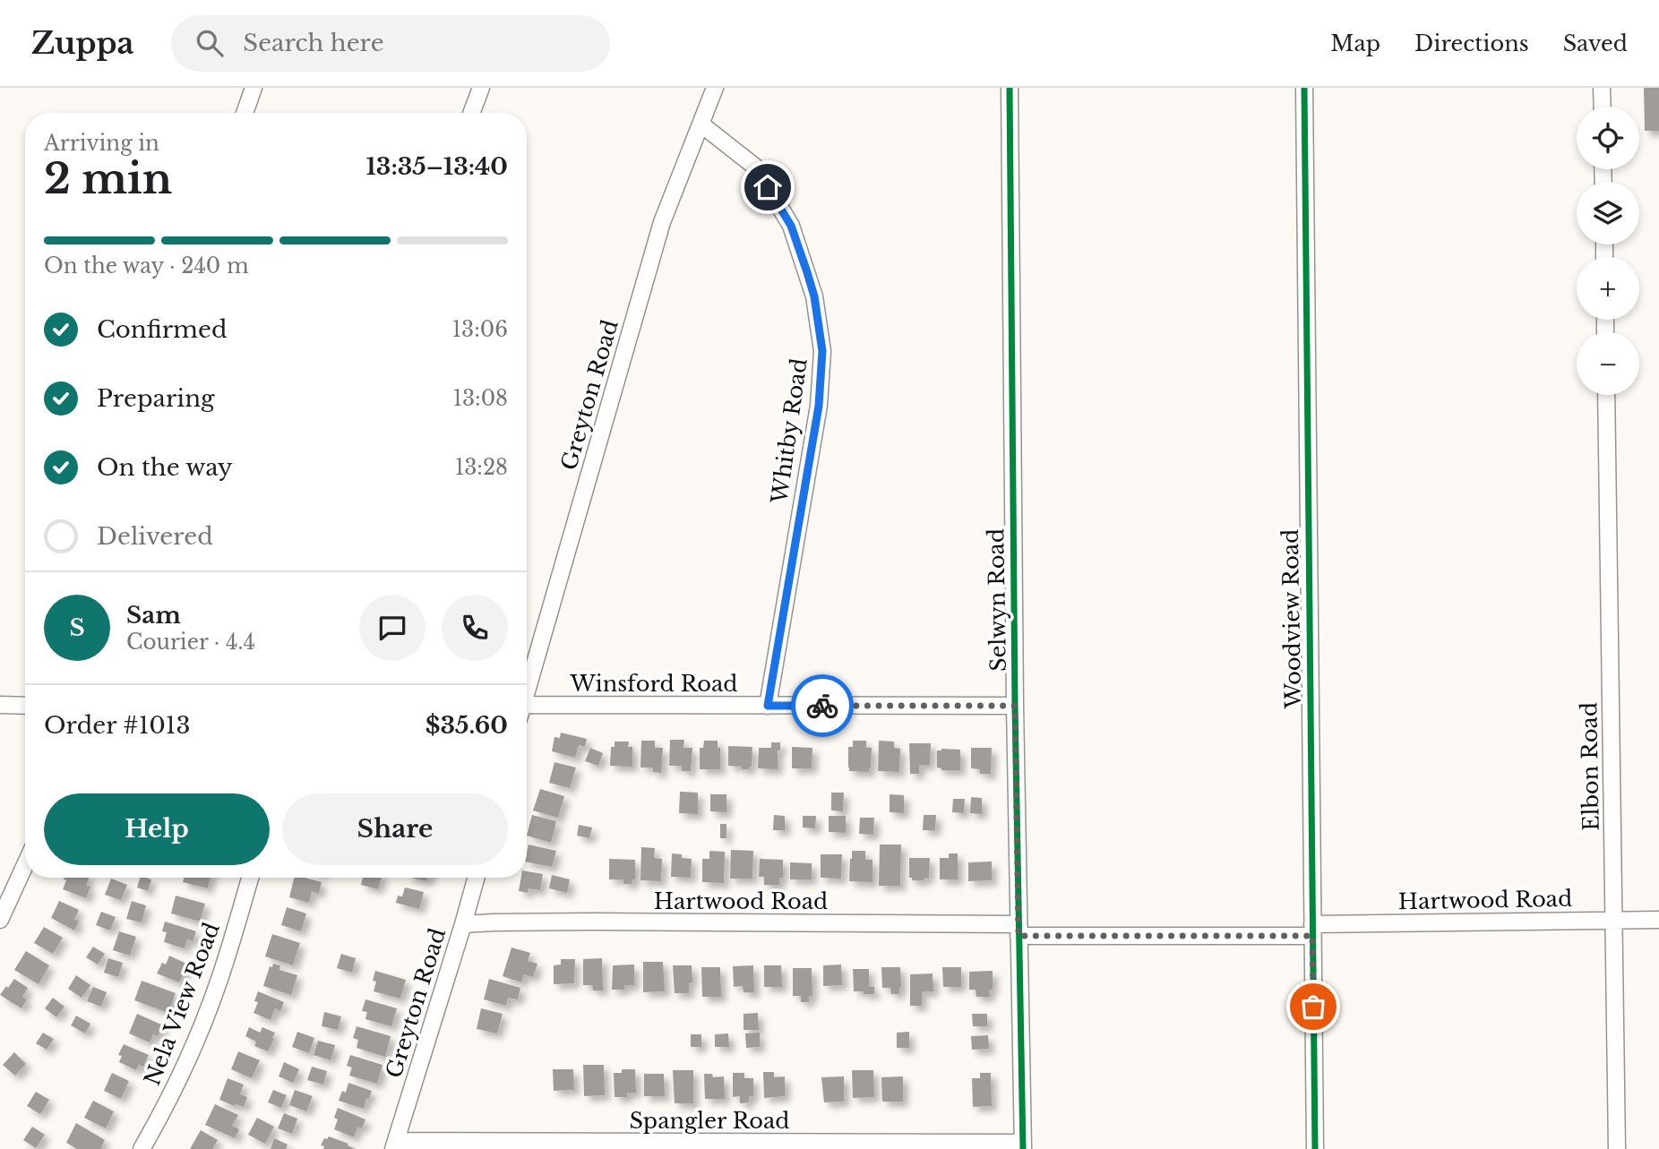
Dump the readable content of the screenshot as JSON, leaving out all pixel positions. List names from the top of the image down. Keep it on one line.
{"streets":{"street":["Greyton Road","Whitby Road","Selwyn Road","Woodview Road","Winsford Road","Elbon Road","Hartwood Road","Nela View Road","Spangler Road"]},"crossings":[["Greyton Road","Whitby Road"],["Greyton Road","Hartwood Road"],["Greyton Road","Spangler Road"],["Whitby Road","Winsford Road"],["Selwyn Road","Winsford Road"],["Selwyn Road","Hartwood Road"],["Selwyn Road","Spangler Road"],["Woodview Road","Hartwood Road"],["Elbon Road","Hartwood Road"]],"page":{"header":"Zuppa","search":"Search here","nav":["Map","Directions","Saved"],"map_buttons":["+","−"],"heading":["2 min","Arriving in","13:35–13:40"],"panel":["Sam","Courier · 4.4","Order #1013","$35.60"],"bar":"On the way · 240 m","list":[["Confirmed","13:06"],["Preparing","13:08"],["On the way","13:28"],"Delivered"],"round":"S","buttons":["Help","Share"]}}
